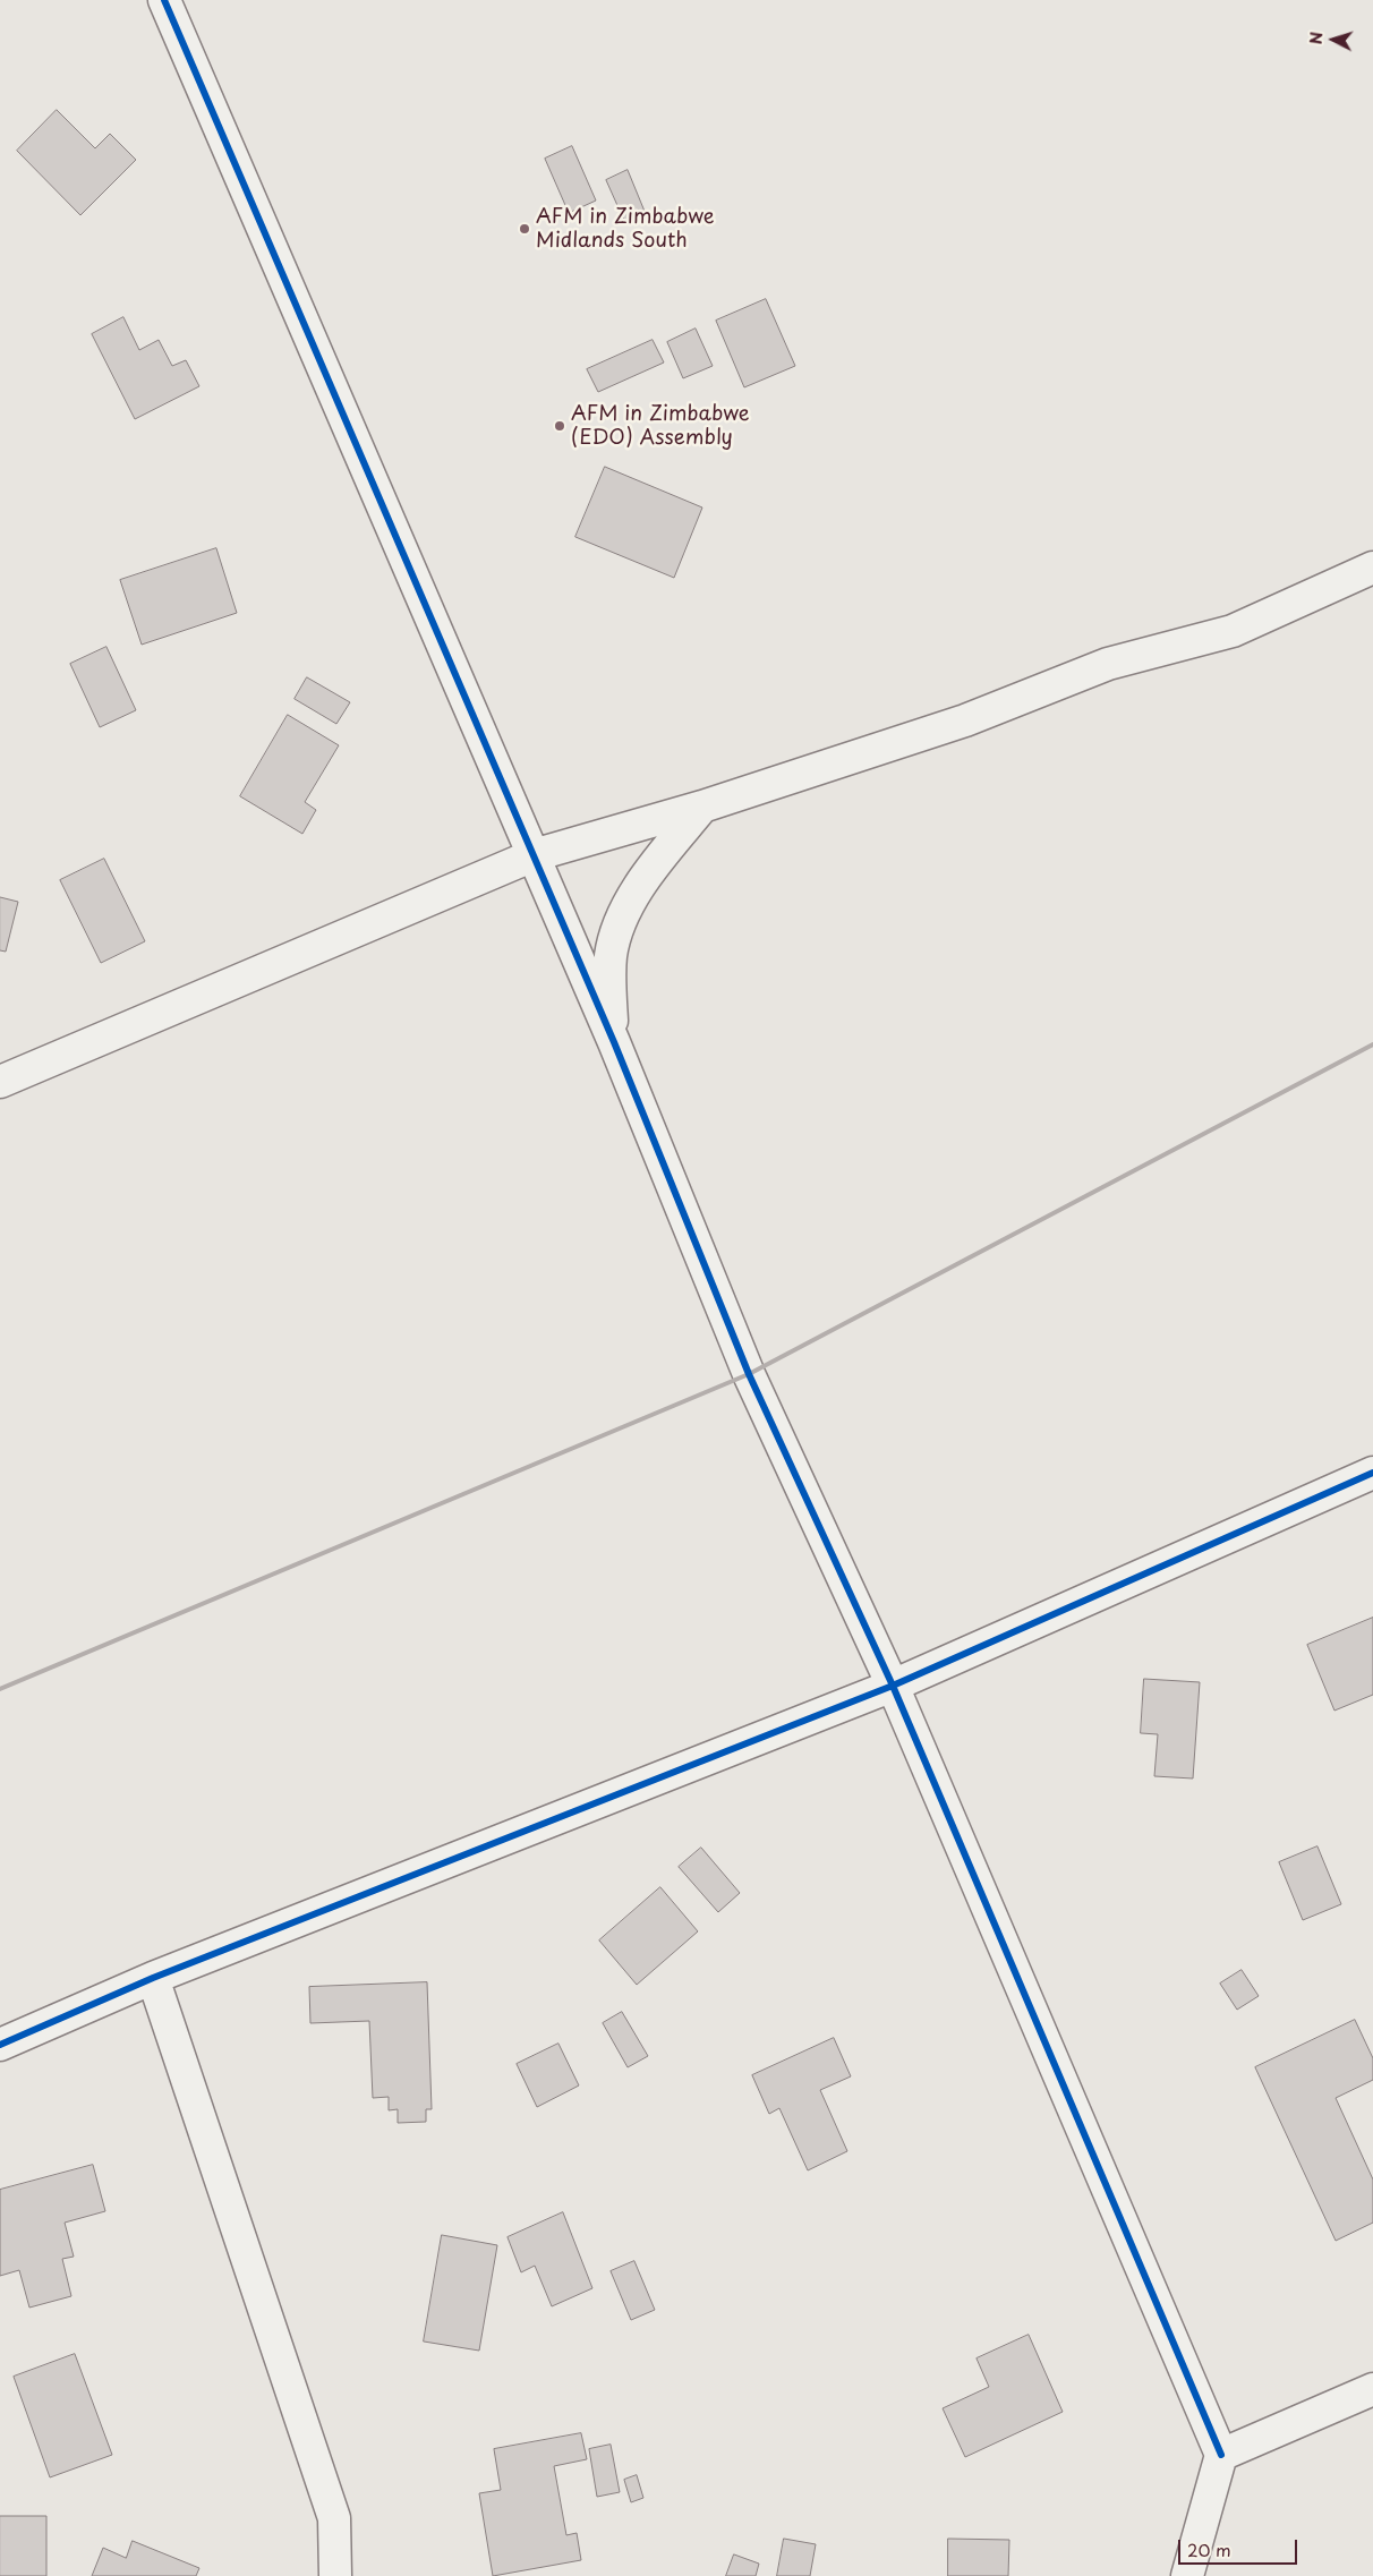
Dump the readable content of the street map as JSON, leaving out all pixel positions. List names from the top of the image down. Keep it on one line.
{"places":["AFM in Zimbabwe Midlands South","AFM in Zimbabwe (EDO) Assembly"],"scale_bar":"20 m","north":"left"}
